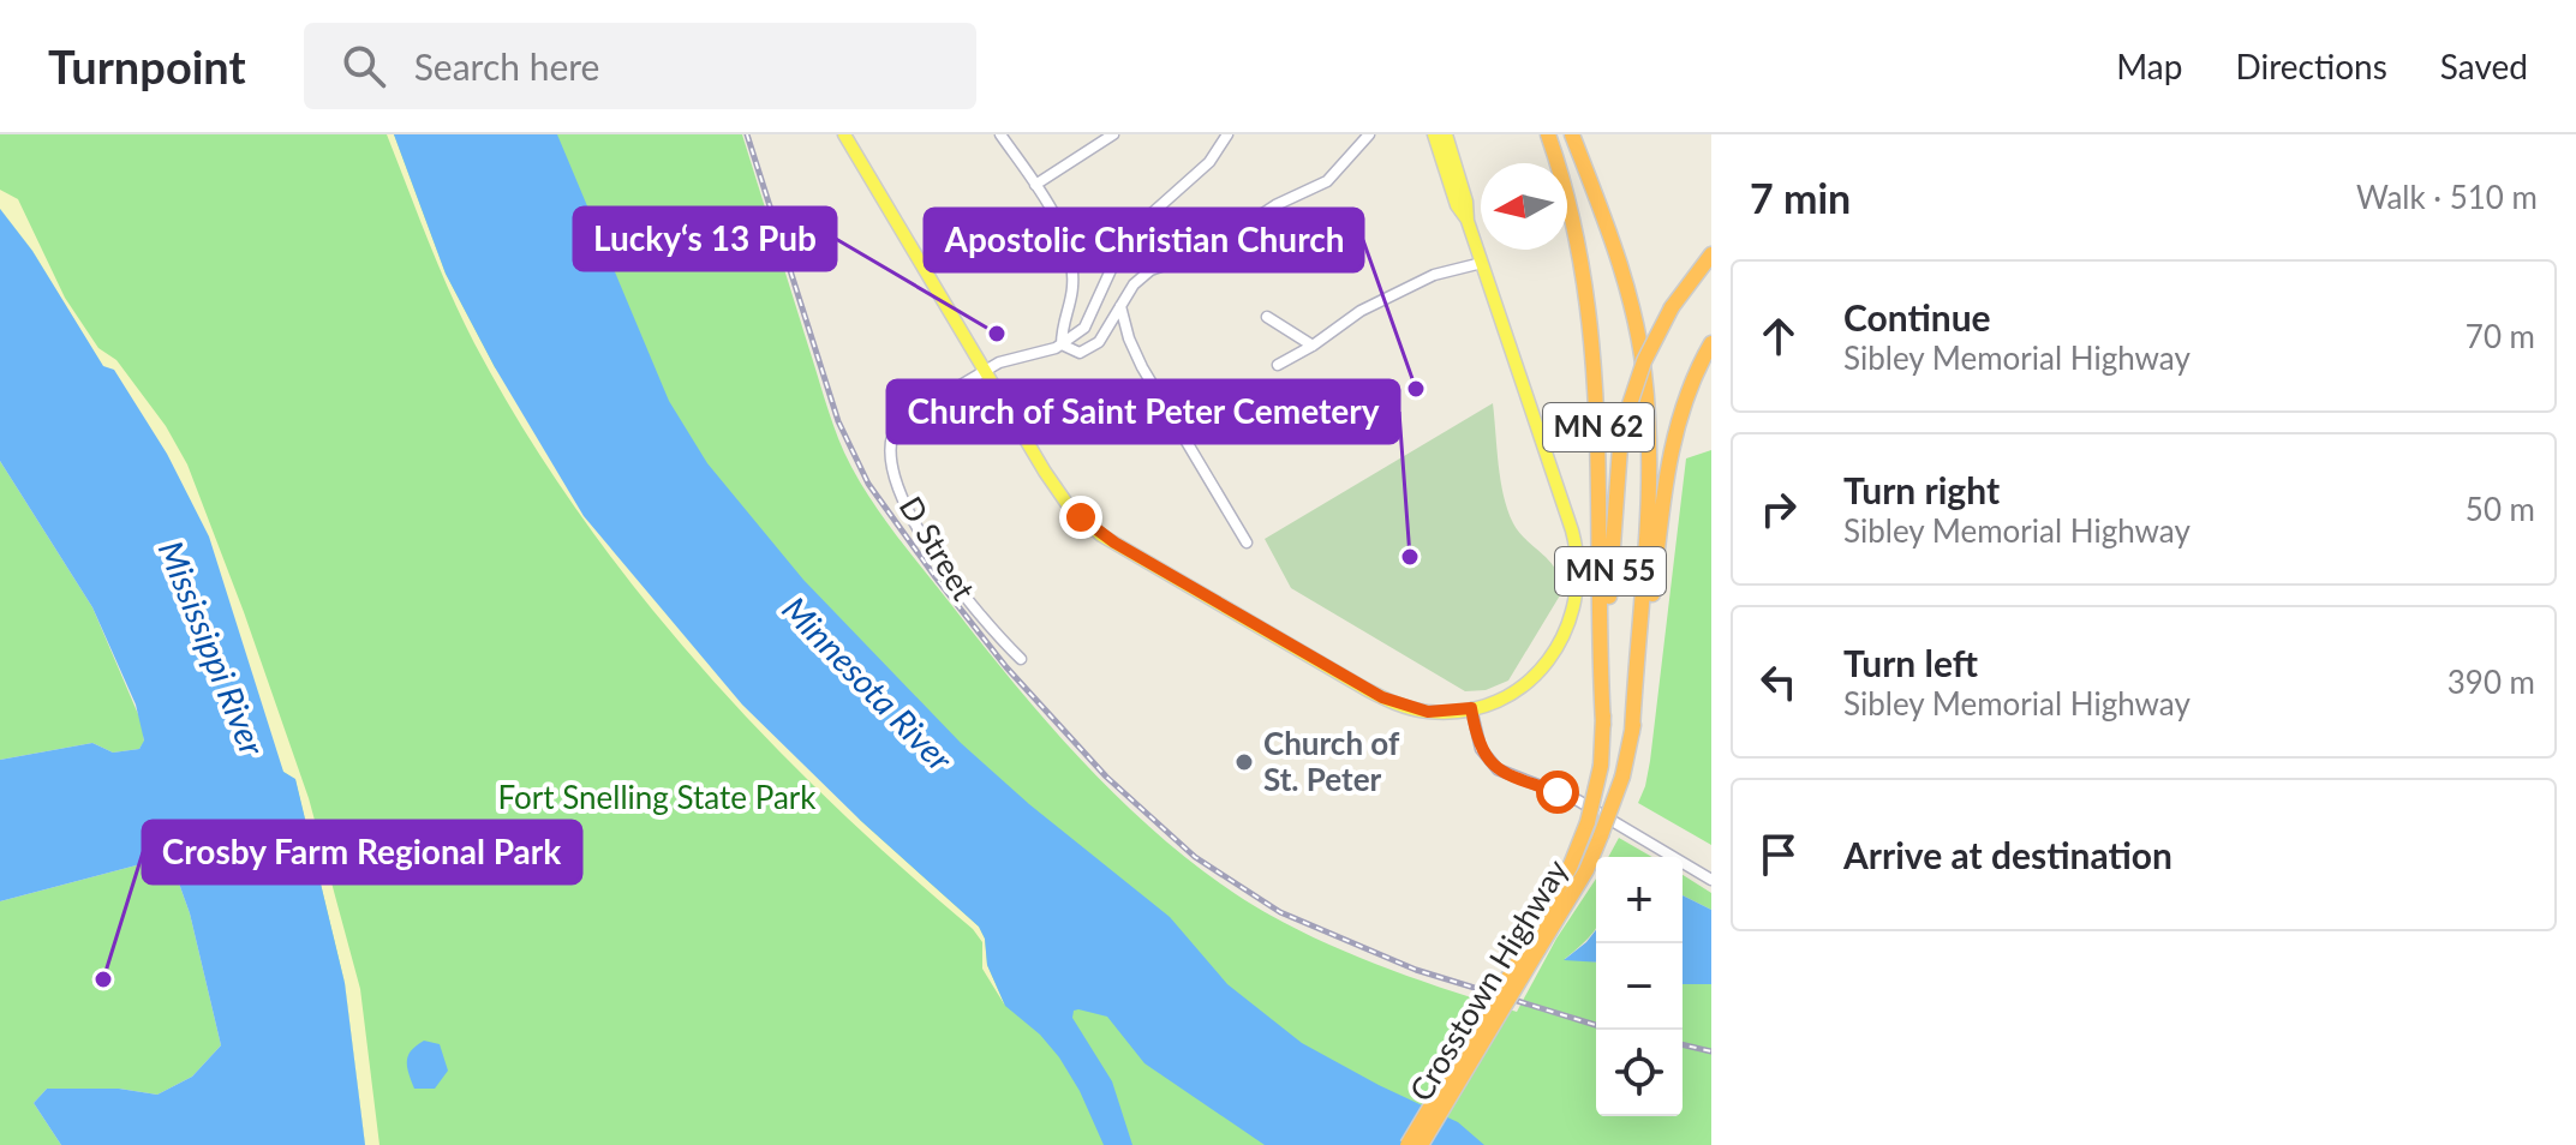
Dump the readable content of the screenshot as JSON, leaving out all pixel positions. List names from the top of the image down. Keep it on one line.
{"streets":{"highway":["MN 62","MN 55","Crosstown Highway"],"street":["D Street"]},"crossings":[["MN 62","MN 55"],["MN 62","Crosstown Highway"],["MN 55","Crosstown Highway"]],"water":["Mississippi River","Minnesota River"],"parks":["Fort Snelling State Park"],"places":["Lucky‘s 13 Pub","Apostolic Christian Church","Church of Saint Peter Cemetery","Church of St. Peter","Crosby Farm Regional Park"],"north":"left","page":{"header":"Turnpoint","search":"Search here","nav":["Map","Directions","Saved"],"heading":["7 min","Walk · 510 m"],"list":[["Continue","Sibley Memorial Highway","70 m"],["Turn right","Sibley Memorial Highway","50 m"],["Turn left","Sibley Memorial Highway","390 m"],"Arrive at destination"],"map_buttons":["+","−"]}}
